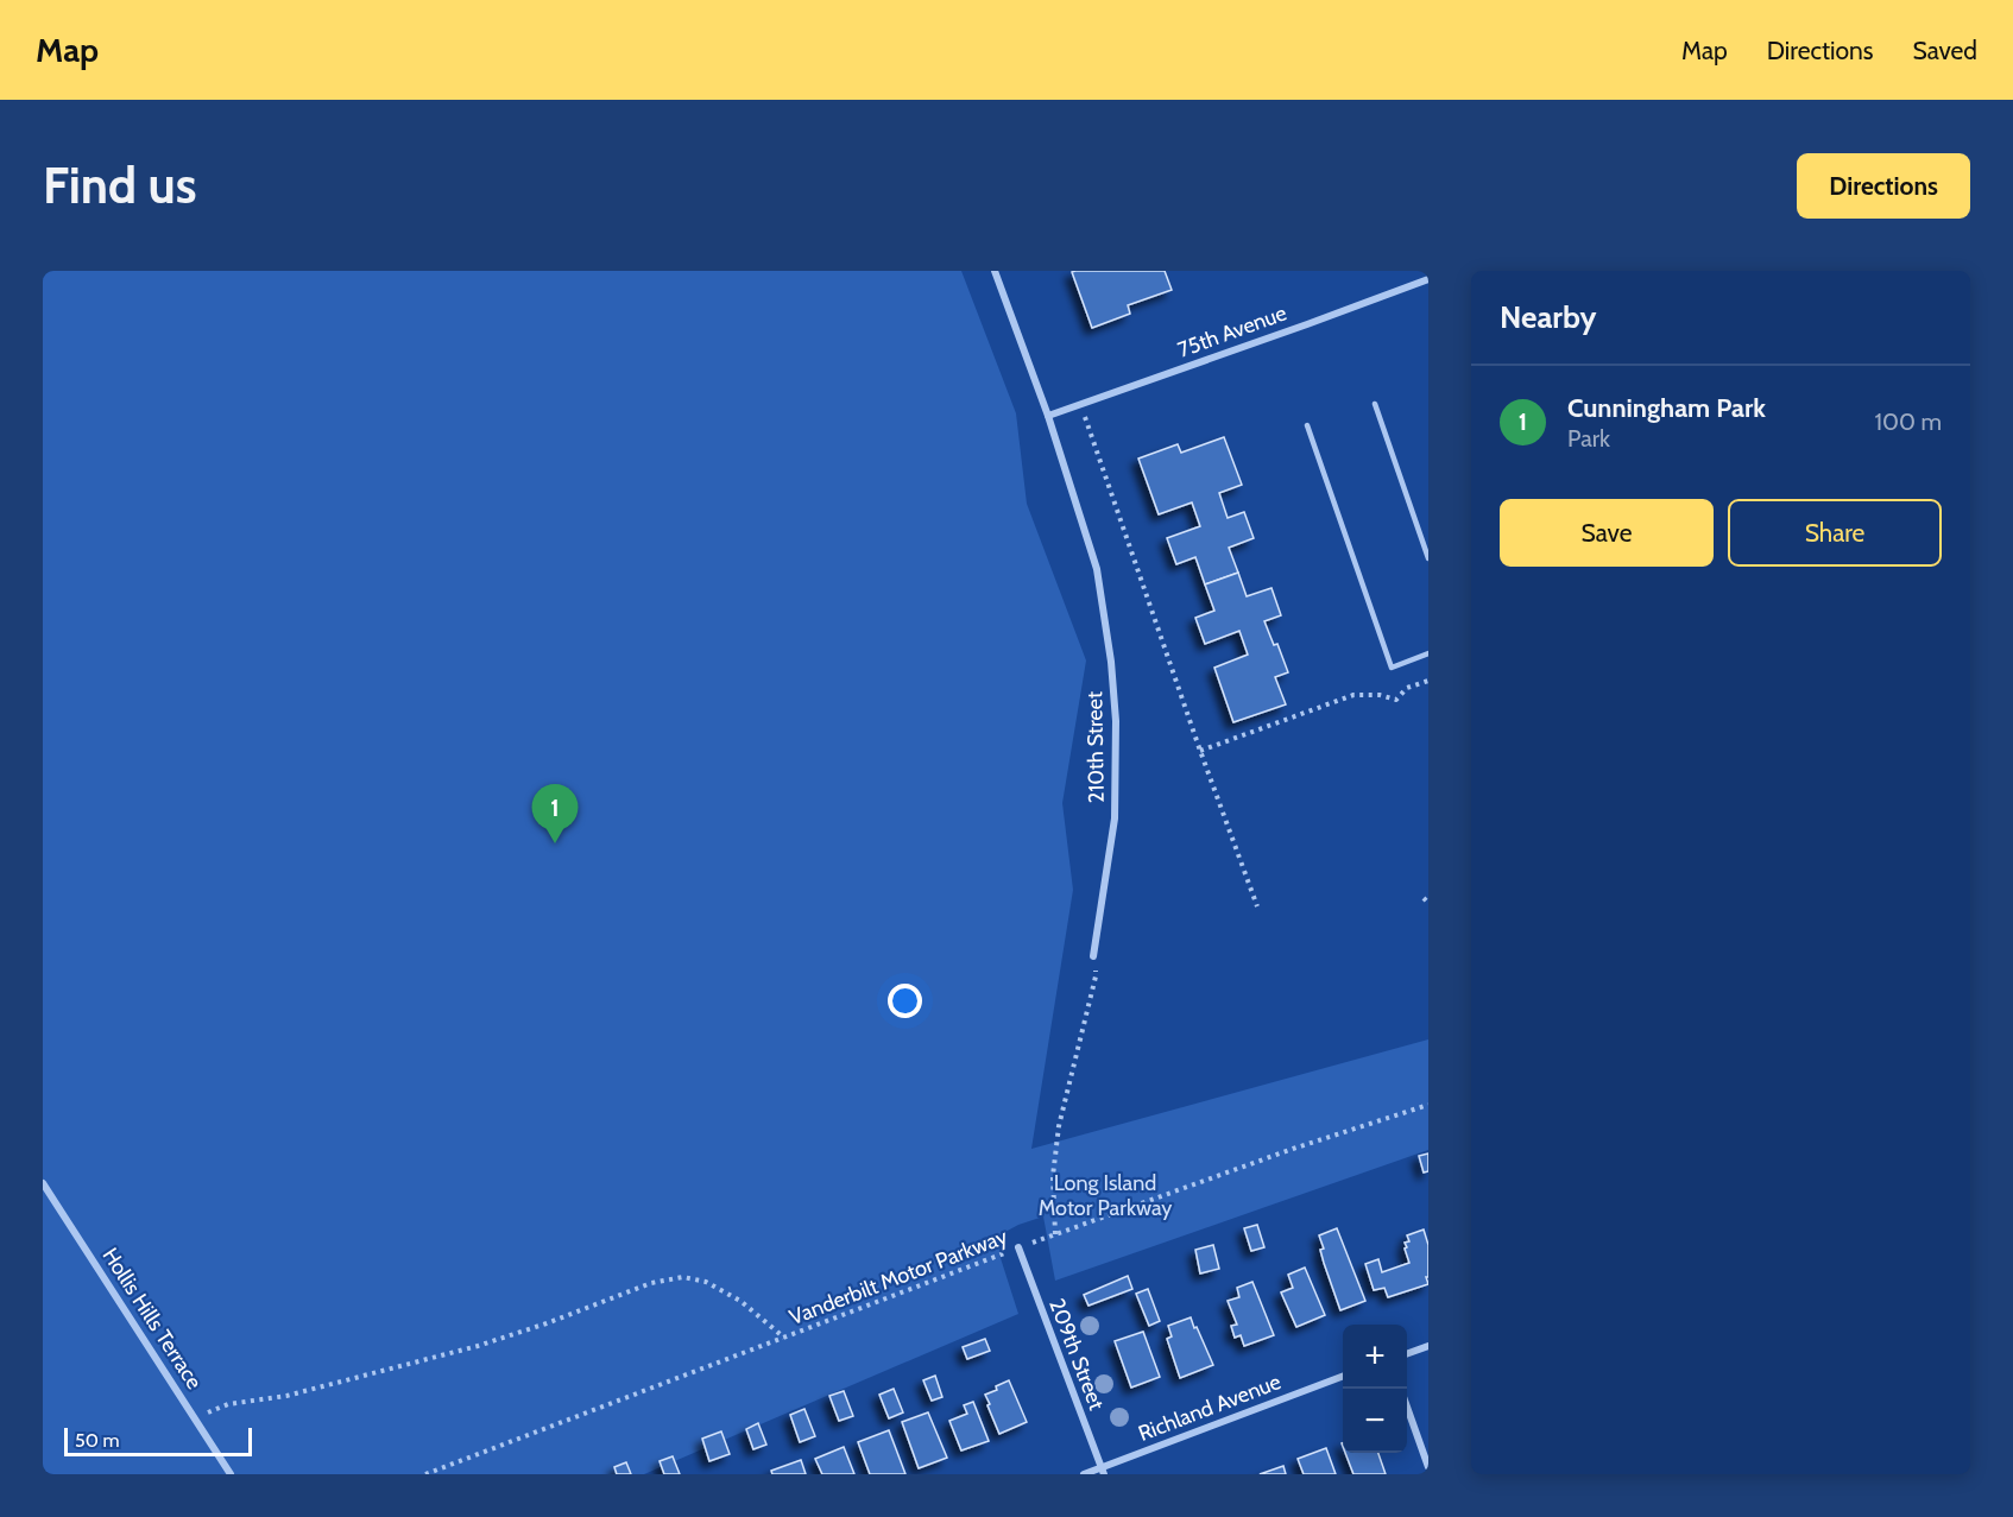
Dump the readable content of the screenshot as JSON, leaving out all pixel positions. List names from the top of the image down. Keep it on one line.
{"streets":{"street":["75th Avenue","210th Street","Hollis Hills Terrace","209th Street","Richland Avenue"],"path":["Vanderbilt Motor Parkway"]},"crossings":[["75th Avenue","210th Street"],["Vanderbilt Motor Parkway","209th Street"],["209th Street","Richland Avenue"]],"parks":["Long Island Motor Parkway"],"scale_bar":"50 m","page":{"header":"Map","nav":["Map","Directions","Saved"],"buttons":["Directions",["Save","Share"]],"title":"Find us","heading":"Nearby","list":[{"mark":"1","name":"Cunningham Park","note":"Park","value":"100 m"}],"pins":"1","map_buttons":["+","−"],"scale":"50 m"}}
